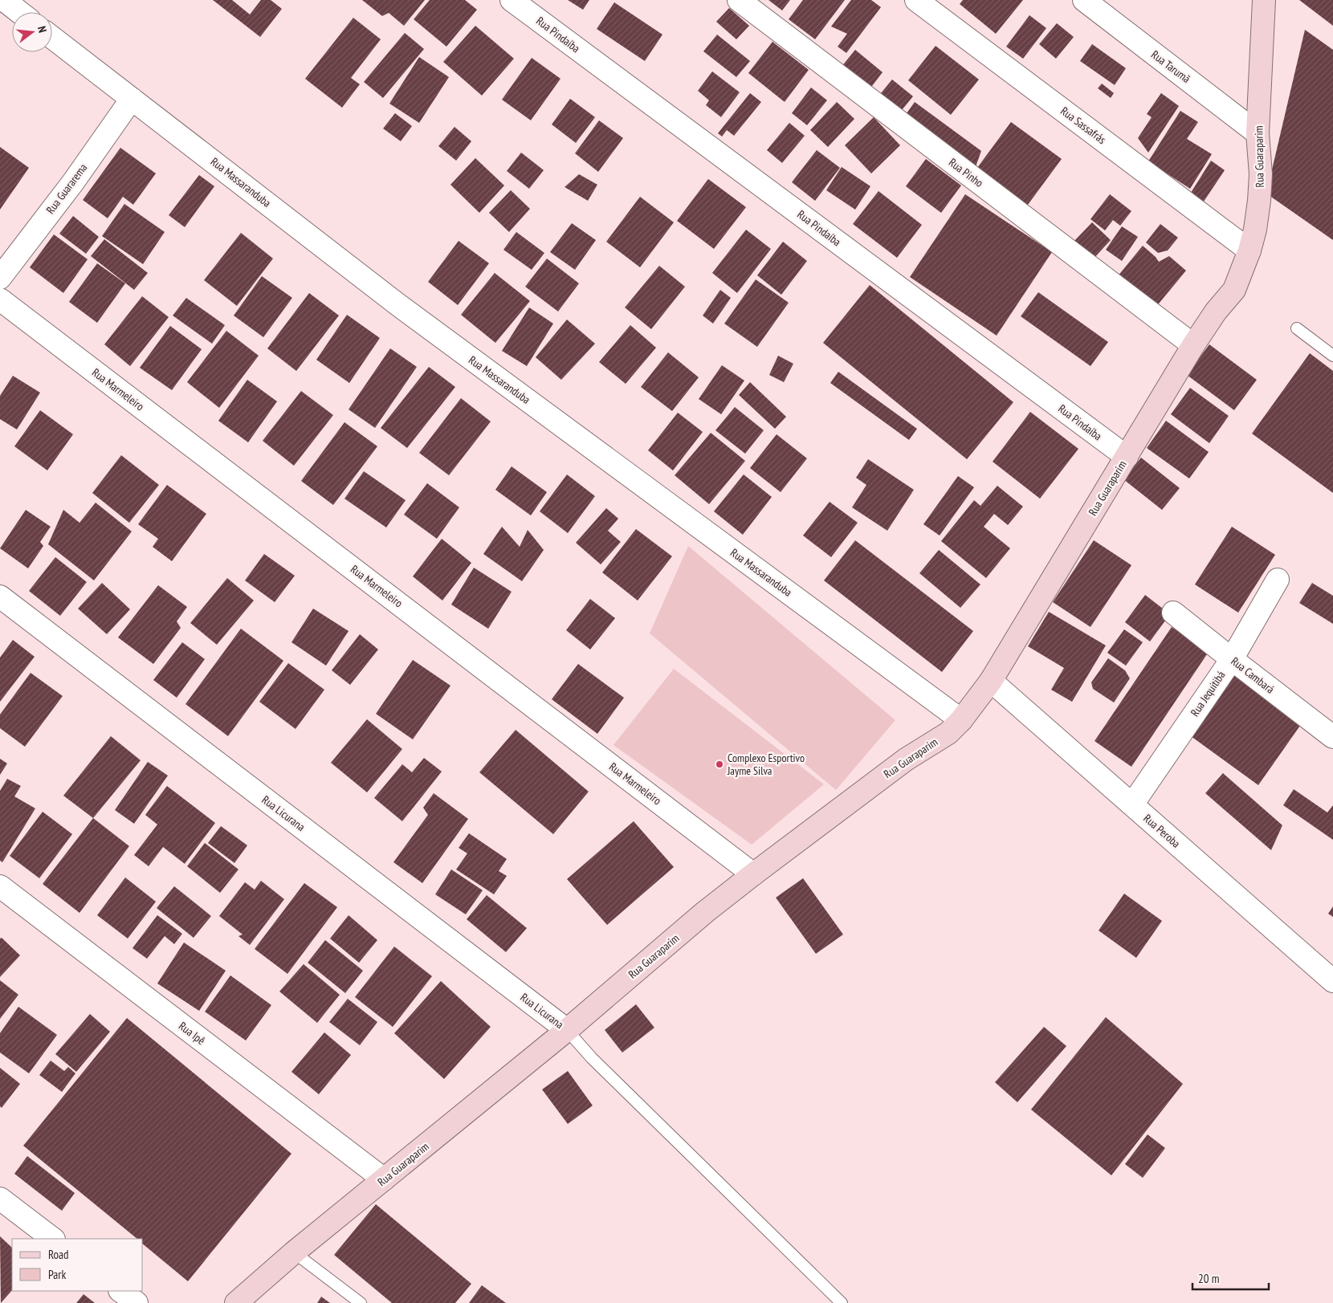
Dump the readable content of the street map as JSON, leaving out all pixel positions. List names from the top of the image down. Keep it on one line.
{"streets":{"street":["Rua Pindaíba","Rua Tarumã","Rua Sassafrás","Rua Guaraparim","Rua Pinho","Rua Massaranduba","Rua Guararema","Rua Marmeleiro","Rua Cambará","Rua Jequitibá","Rua Licurana","Rua Peroba","Rua Ipê"]},"crossings":[["Rua Pindaíba","Rua Guaraparim"],["Rua Tarumã","Rua Guaraparim"],["Rua Sassafrás","Rua Guaraparim"],["Rua Guaraparim","Rua Pinho"],["Rua Guaraparim","Rua Massaranduba"],["Rua Guaraparim","Rua Marmeleiro"],["Rua Guaraparim","Rua Licurana"],["Rua Guaraparim","Rua Peroba"],["Rua Guaraparim","Rua Ipê"],["Rua Massaranduba","Rua Guararema"],["Rua Cambará","Rua Jequitibá"],["Rua Jequitibá","Rua Peroba"]],"places":["Complexo Esportivo Jayme Silva"],"legend":["Road","Park"],"scale_bar":"20 m","north":"right"}
